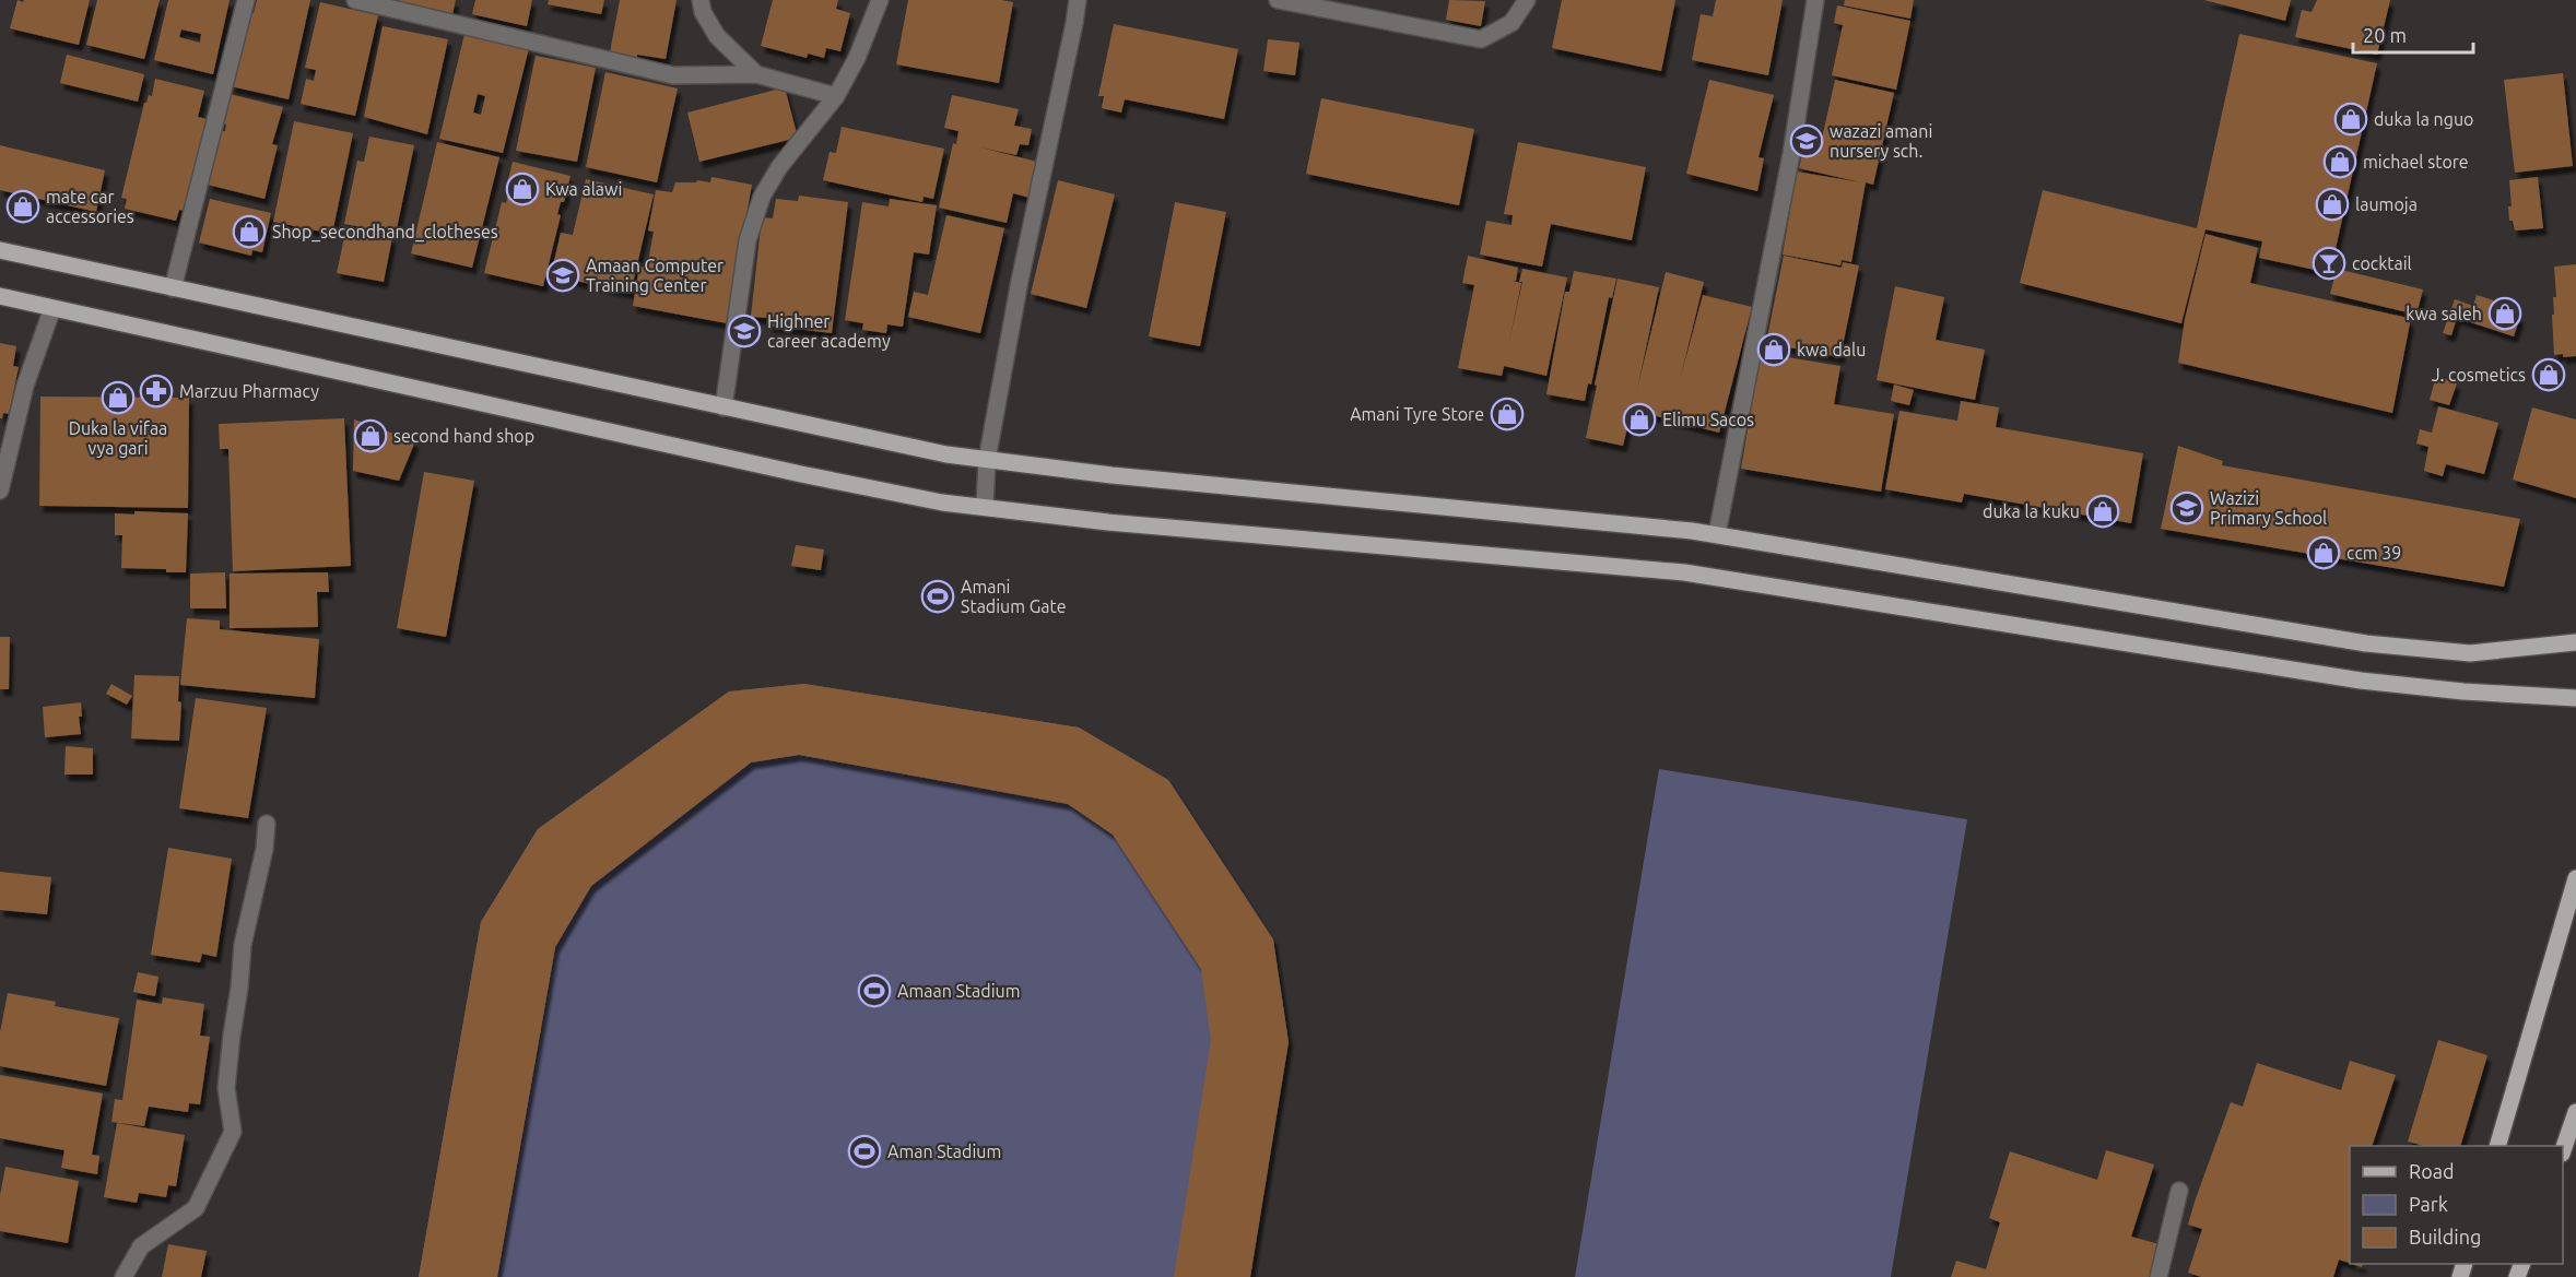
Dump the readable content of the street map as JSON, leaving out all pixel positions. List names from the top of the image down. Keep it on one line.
{"places":{"shop":["duka la nguo","michael store","Kwa alawi","laumoja","mate car accessories","Shop_secondhand_clotheses","kwa saleh","kwa dalu","J. cosmetics","Duka la vifaa vya gari","Amani Tyre Store","Elimu Sacos","second hand shop","duka la kuku","ccm 39"],"school or university":["wazazi amani nursery sch.","Amaan Computer Training Center","Highner career academy","Wazizi Primary School"],"bar":["cocktail"],"pharmacy":["Marzuu Pharmacy"],"sports":["Amani Stadium Gate","Amaan Stadium","Aman Stadium"]},"legend":["Road","Park","Building"],"scale_bar":"20 m"}
